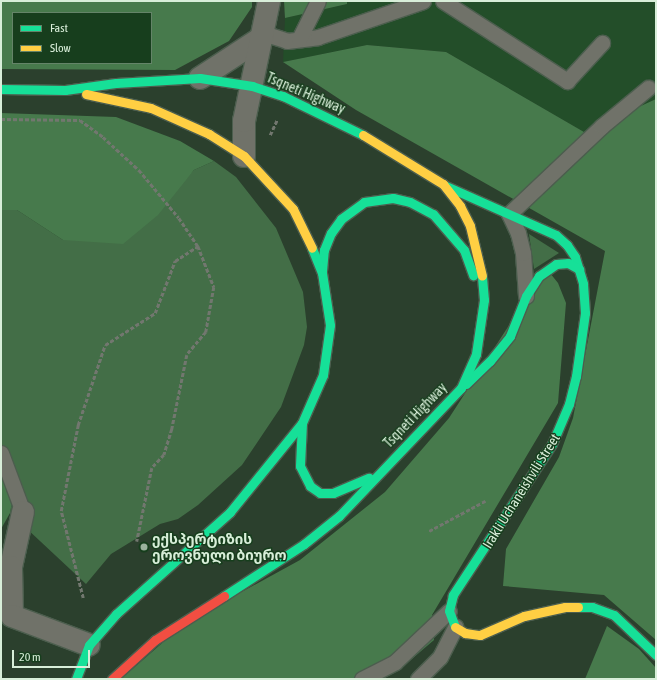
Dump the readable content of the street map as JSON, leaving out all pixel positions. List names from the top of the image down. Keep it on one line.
{"streets":{"main road":["Tsqneti Highway","Irakli Uchaneishvili Street"]},"crossings":[["Tsqneti Highway","Irakli Uchaneishvili Street"]],"places":["ექსპერტიზის ეროვნული ბიურო"],"legend":["Fast","Slow"],"scale_bar":"20 m"}
